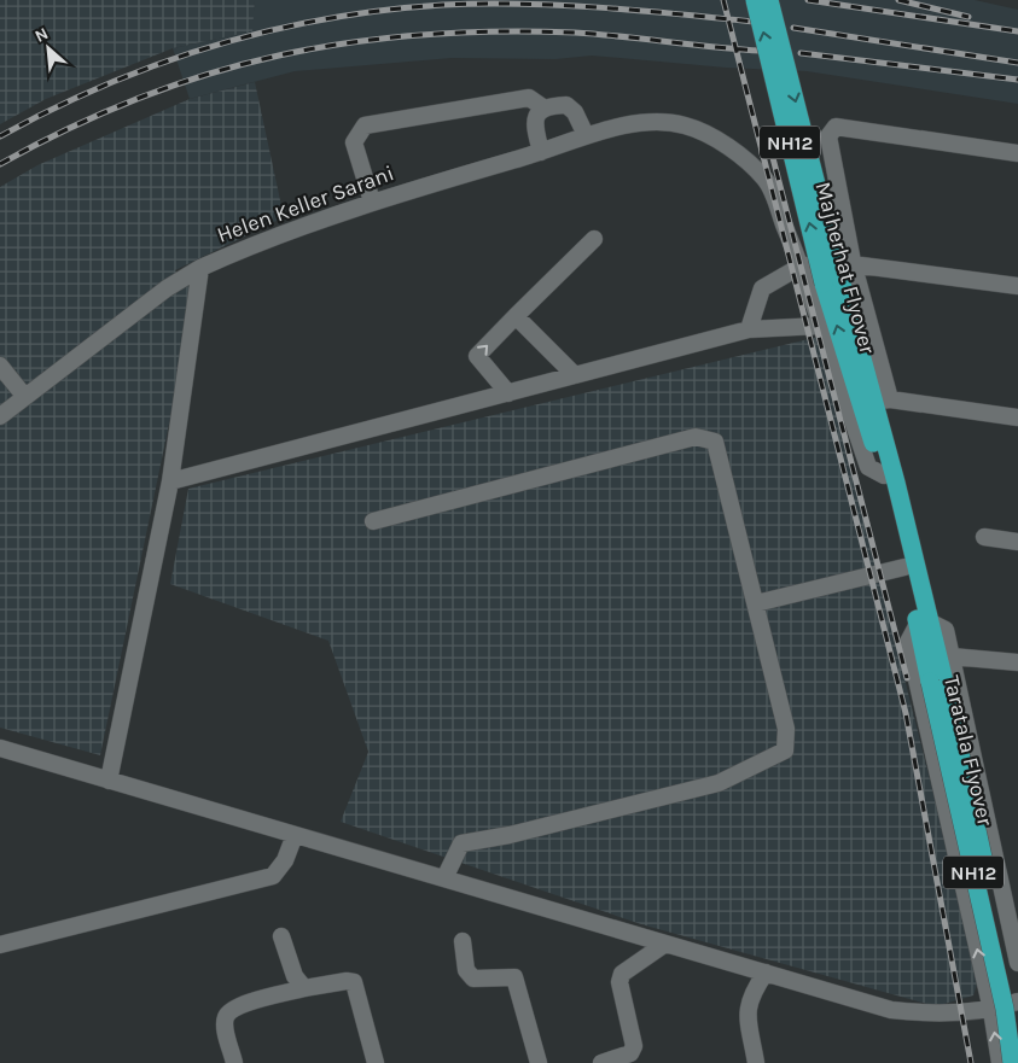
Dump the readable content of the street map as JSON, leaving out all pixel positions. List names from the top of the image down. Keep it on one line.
{"streets":{"highway":["NH12","Majherhat Flyover","Taratala Flyover"],"street":["Helen Keller Sarani"]},"crossings":[["NH12","Helen Keller Sarani"],["NH12","Majherhat Flyover"],["NH12","Taratala Flyover"]],"north":"top left"}
